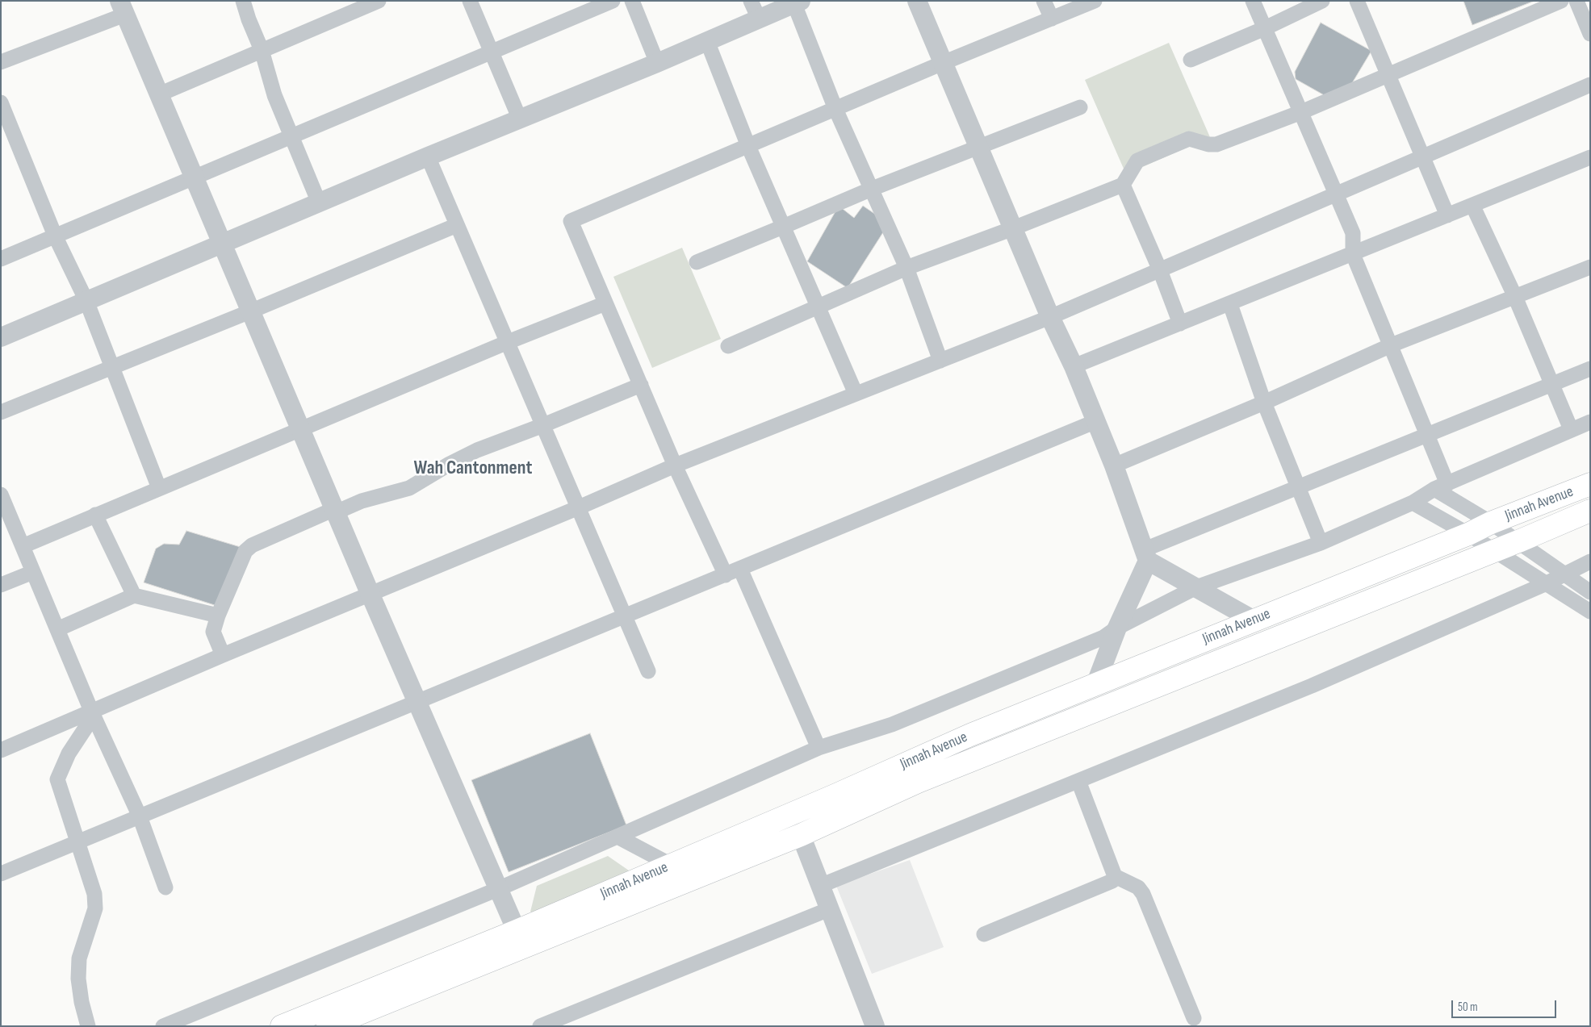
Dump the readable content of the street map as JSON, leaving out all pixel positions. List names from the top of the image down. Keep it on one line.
{"streets":{"main road":["Jinnah Avenue"]},"districts":["Wah Cantonment"],"scale_bar":"50 m"}
